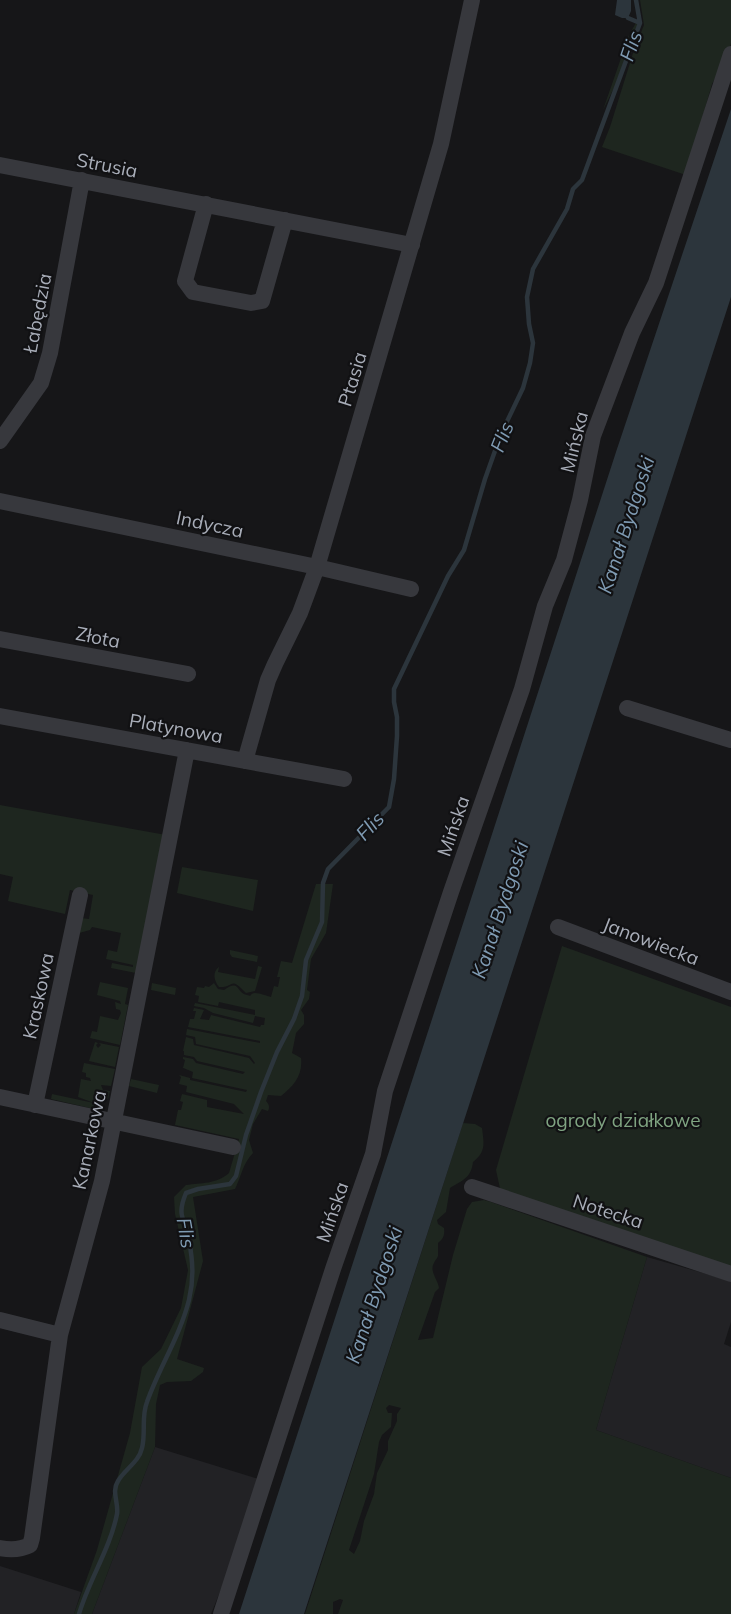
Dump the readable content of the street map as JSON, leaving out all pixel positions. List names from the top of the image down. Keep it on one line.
{"streets":{"street":["Strusia","Łabędzia","Ptasia","Mińska","Indycza","Złota","Platynowa","Janowiecka","Kraskowa","Kanarkowa","Notecka"]},"crossings":[["Strusia","Łabędzia"],["Strusia","Ptasia"],["Ptasia","Indycza"],["Ptasia","Platynowa"],["Platynowa","Kanarkowa"]],"water":["Flis","Kanał Bydgoski"],"parks":["ogrody działkowe"]}
